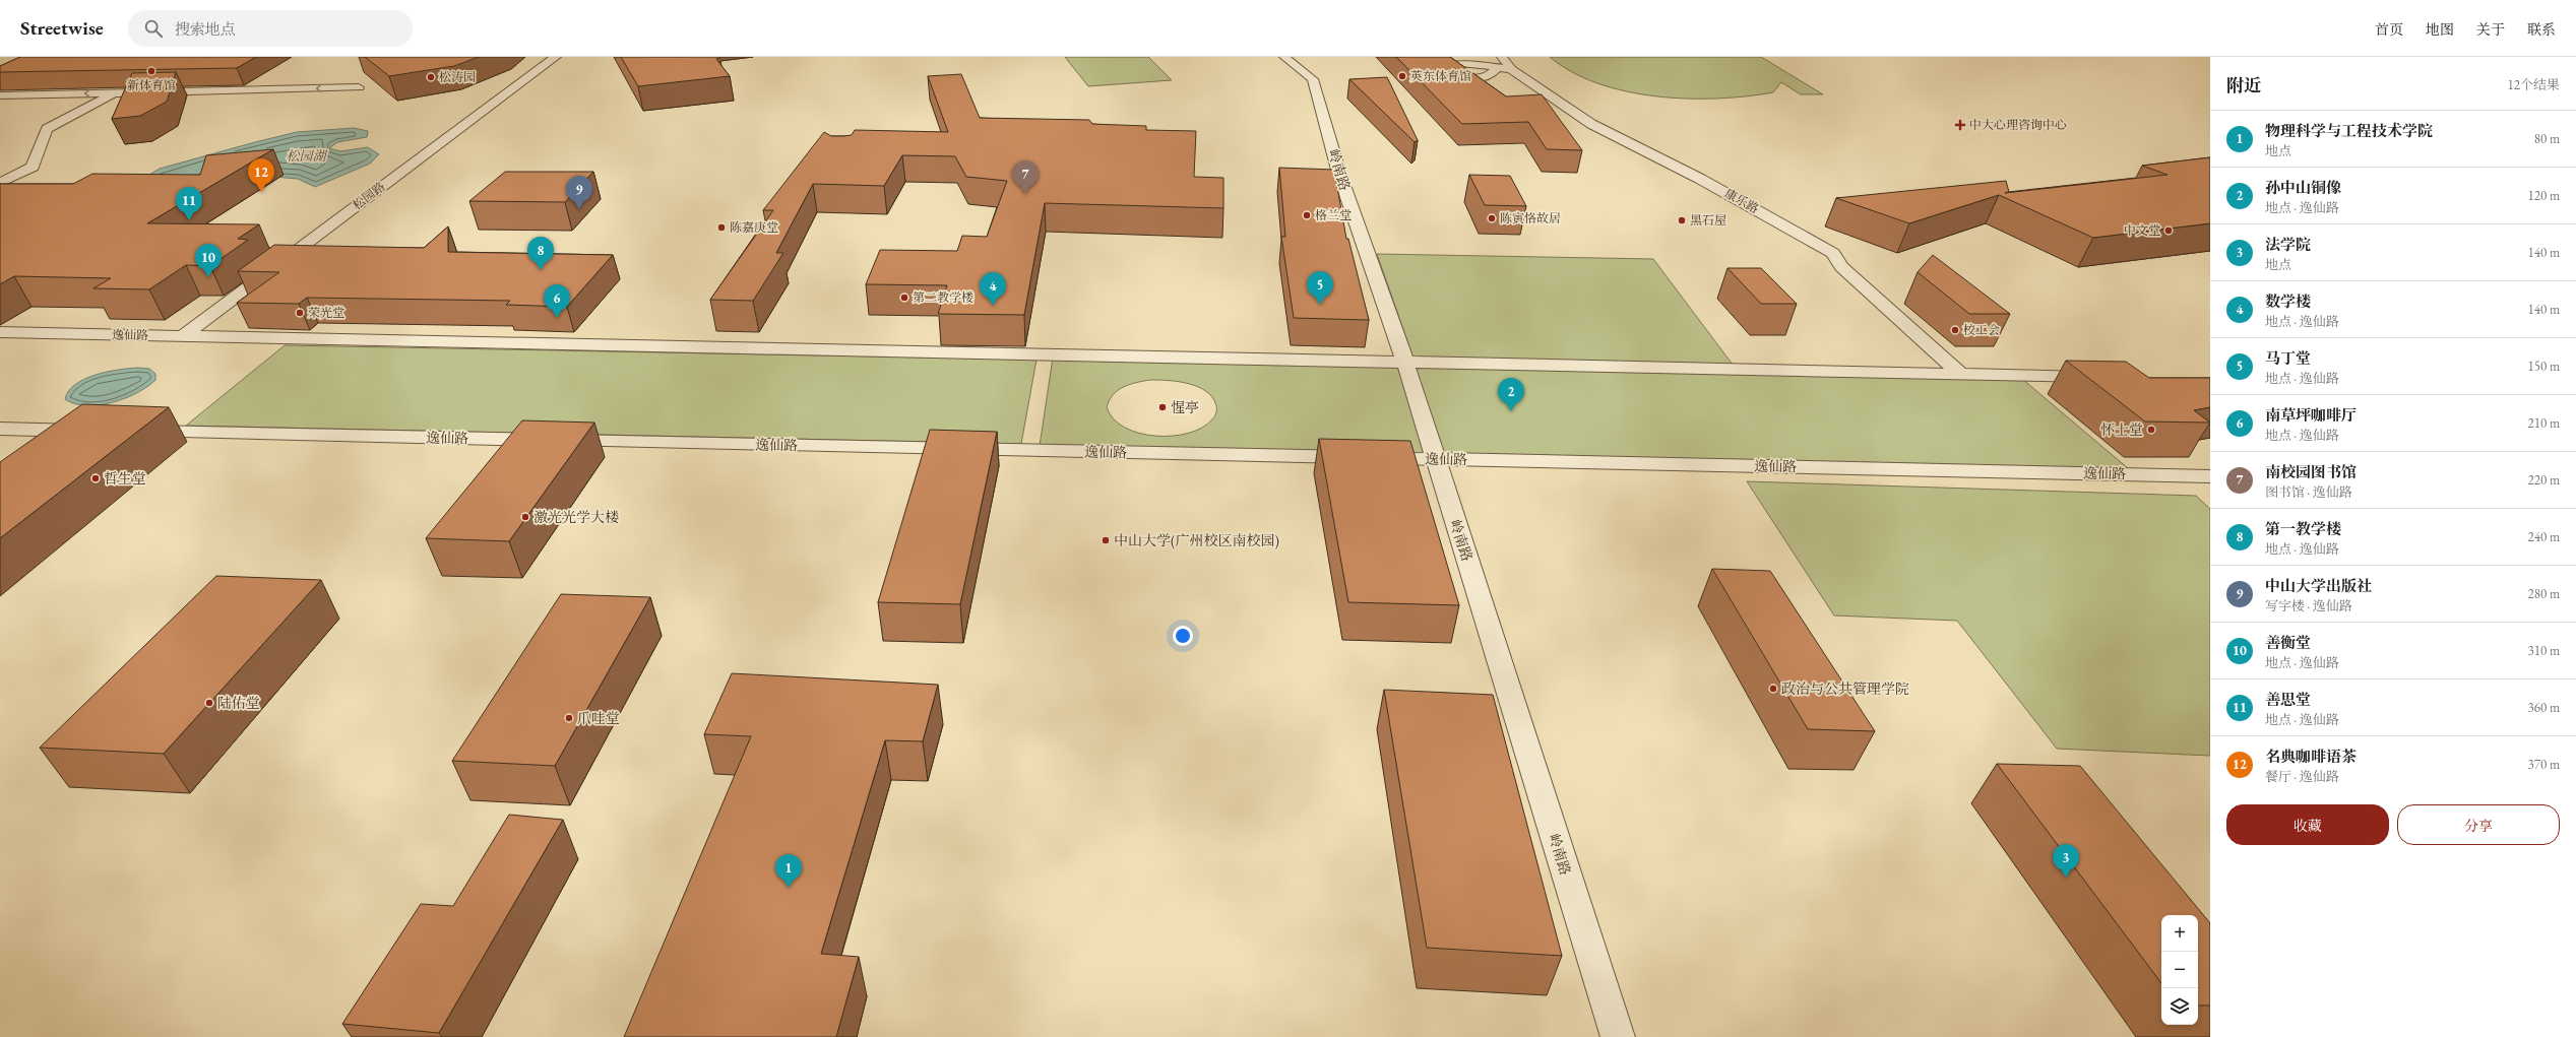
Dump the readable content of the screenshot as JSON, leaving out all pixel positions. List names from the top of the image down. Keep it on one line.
{"streets":{"street":["岭南路","松园路","康乐路","逸仙路"]},"crossings":[["岭南路","逸仙路"],["松园路","逸仙路"],["康乐路","逸仙路"]],"water":["松园湖"],"places":{"other":["新体育馆","英东体育馆","松涛园","格兰堂","陈寅恪故居","黑石屋","陈嘉庚堂","中文堂","第二教学楼","荣光堂","校工会","惺亭","怀士堂","哲生堂","激光光学大楼","中山大学(广州校区南校园)","政治与公共管理学院","陆佑堂","爪哇堂"],"health":["中大心理咨询中心"]},"page":{"header":"Streetwise","search":"搜索地点","nav":["首页","地图","关于","联系"],"heading":["附近","12个结果"],"list":[{"mark":"1","name":"物理科学与工程技术学院","note":"地点","value":"80 m"},{"mark":"2","name":"孙中山铜像","note":"地点 · 逸仙路","value":"120 m"},{"mark":"3","name":"法学院","note":"地点","value":"140 m"},{"mark":"4","name":"数学楼","note":"地点 · 逸仙路","value":"140 m"},{"mark":"5","name":"马丁堂","note":"地点 · 逸仙路","value":"150 m"},{"mark":"6","name":"南草坪咖啡厅","note":"地点 · 逸仙路","value":"210 m"},{"mark":"7","name":"南校园图书馆","note":"图书馆 · 逸仙路","value":"220 m"},{"mark":"8","name":"第一教学楼","note":"地点 · 逸仙路","value":"240 m"},{"mark":"9","name":"中山大学出版社","note":"写字楼 · 逸仙路","value":"280 m"},{"mark":"10","name":"善衡堂","note":"地点 · 逸仙路","value":"310 m"},{"mark":"11","name":"善思堂","note":"地点 · 逸仙路","value":"360 m"},{"mark":"12","name":"名典咖啡语茶","note":"餐厅 · 逸仙路","value":"370 m"}],"pins":["12","7","9","11","8","10","5","4","6","2","3","1"],"buttons":["收藏","分享"],"map_buttons":["+","−"]}}
